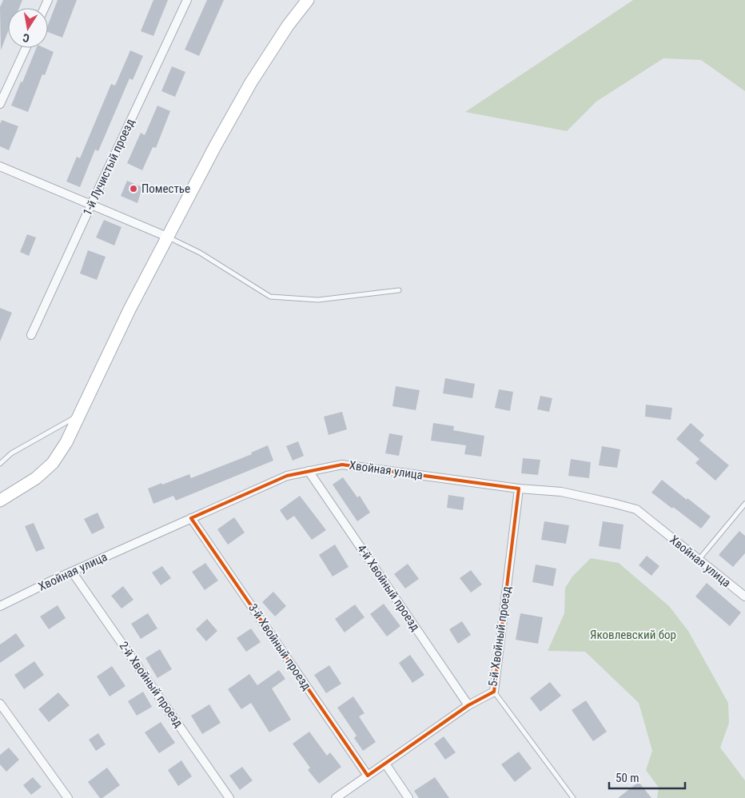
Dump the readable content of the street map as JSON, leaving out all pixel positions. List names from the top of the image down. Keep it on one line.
{"streets":{"street":["1-й Лучистый проезд","Хвойная улица","4-й Хвойный проезд","5-й Хвойный проезд","3-й Хвойный проезд","2-й Хвойный проезд"]},"crossings":[["Хвойная улица","4-й Хвойный проезд"],["Хвойная улица","5-й Хвойный проезд"],["Хвойная улица","3-й Хвойный проезд"],["Хвойная улица","2-й Хвойный проезд"],["4-й Хвойный проезд","5-й Хвойный проезд"],["5-й Хвойный проезд","3-й Хвойный проезд"]],"parks":["Яковлевский бор"],"places":["Поместье"],"scale_bar":"50 m","north":"bottom"}
